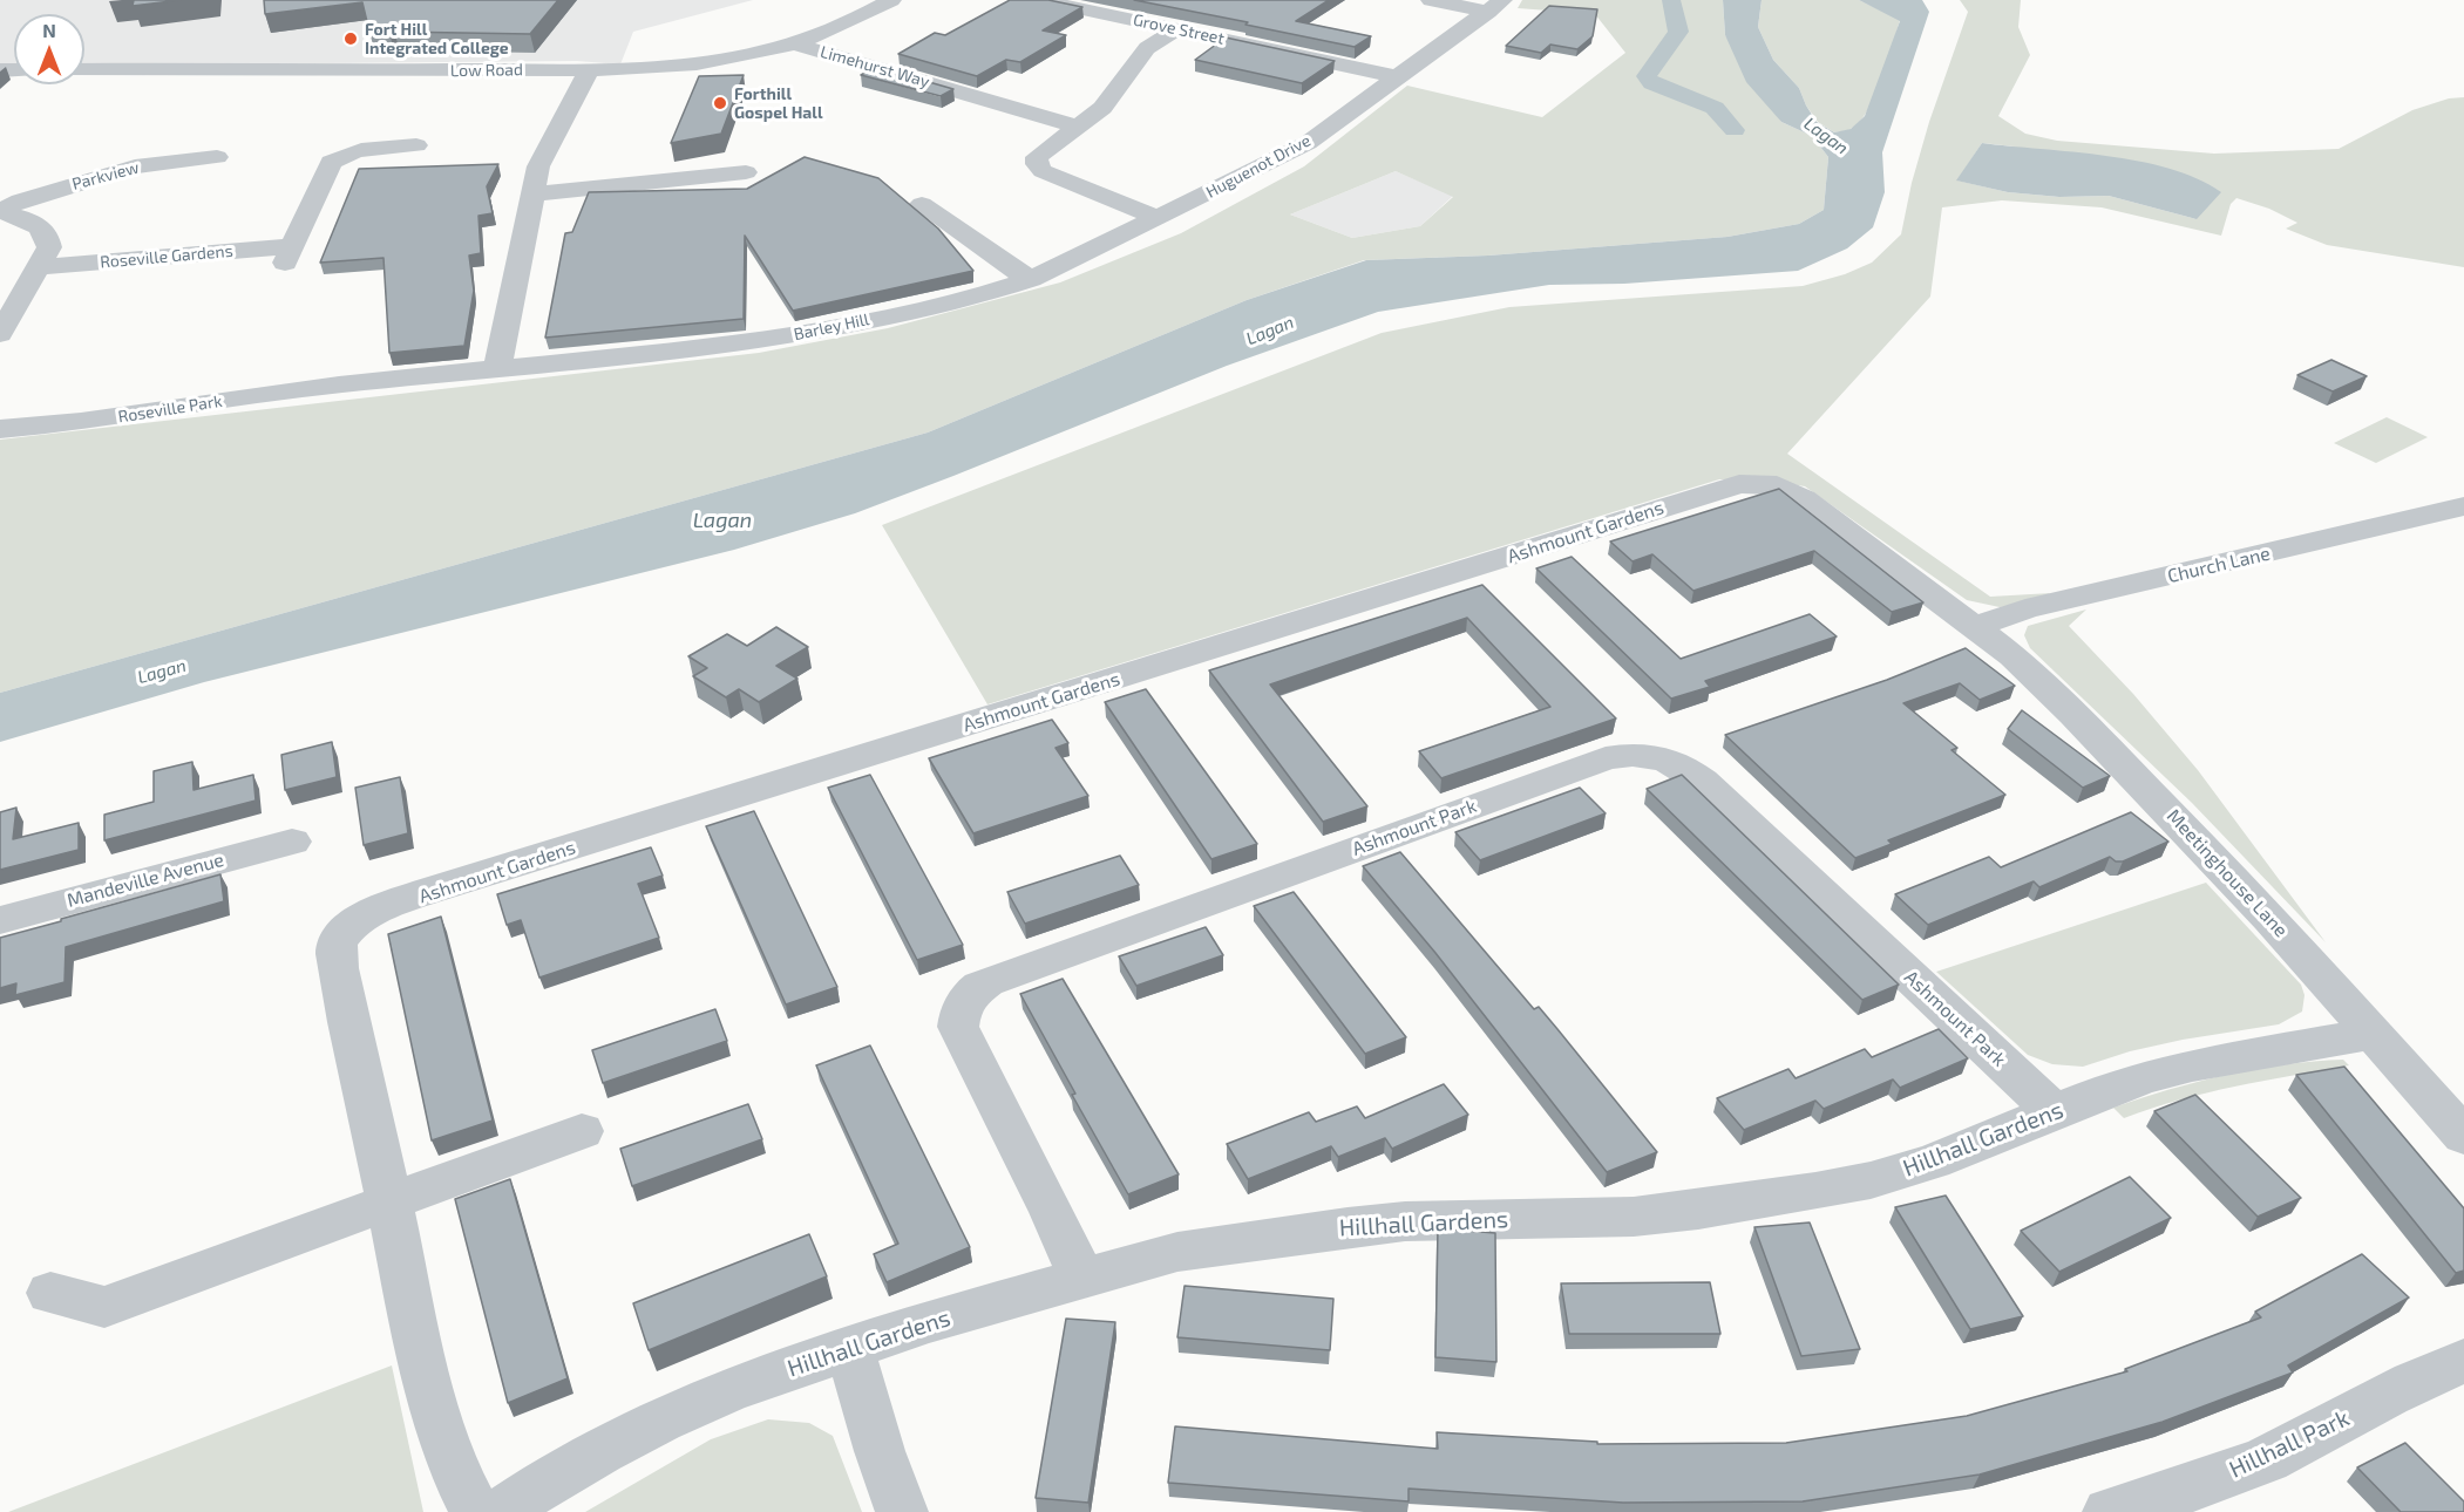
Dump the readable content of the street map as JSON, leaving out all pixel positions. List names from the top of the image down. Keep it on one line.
{"streets":{"street":["Grove Street","Limehurst Way","Low Road","Huguenot Drive","Parkview","Roseville Gardens","Barley Hill","Roseville Park","Ashmount Gardens","Church Lane","Ashmount Park","Meetinghouse Lane","Mandeville Avenue","Hillhall Gardens","Hillhall Park"]},"crossings":[["Grove Street","Huguenot Drive"],["Limehurst Way","Low Road"],["Huguenot Drive","Barley Hill"],["Barley Hill","Roseville Park"],["Ashmount Gardens","Church Lane"],["Ashmount Gardens","Meetinghouse Lane"],["Church Lane","Meetinghouse Lane"],["Ashmount Park","Hillhall Gardens"],["Meetinghouse Lane","Hillhall Gardens"]],"water":["Lagan"],"places":["Fort Hill Integrated College","Forthill Gospel Hall"],"north":"top"}
